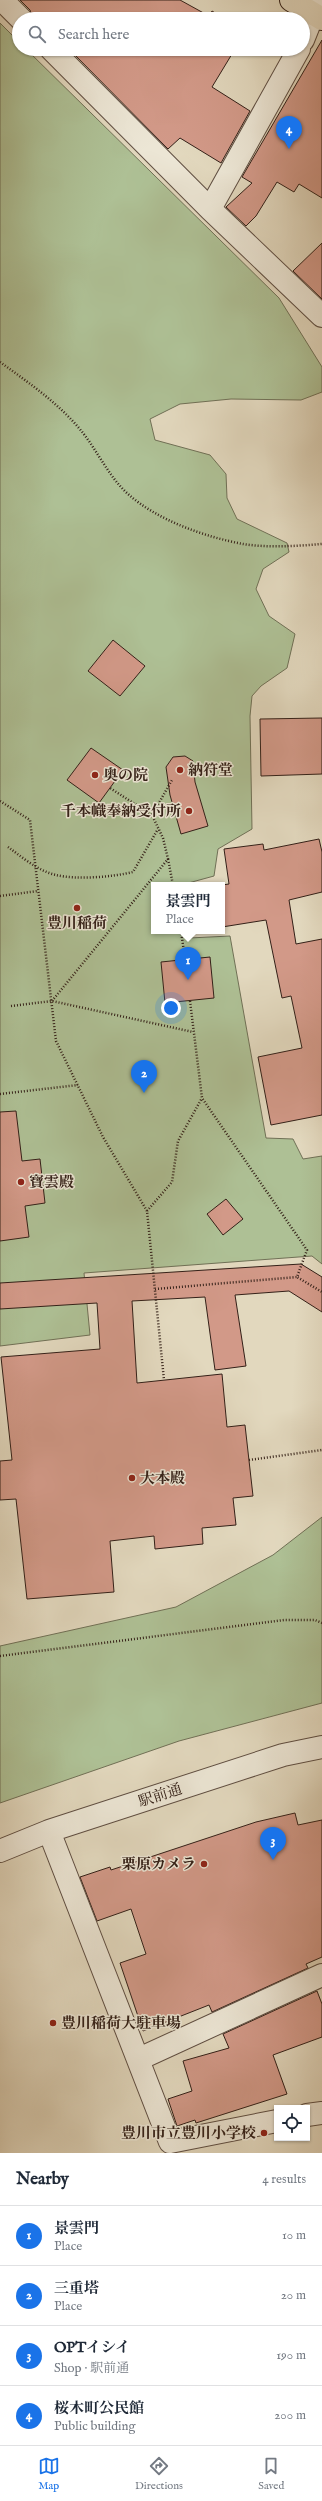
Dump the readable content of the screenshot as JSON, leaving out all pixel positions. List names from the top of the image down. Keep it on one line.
{"streets":{"street":["駅前通"]},"places":["納符堂","奥の院","千本幟奉納受付所","豊川稲荷","寶雲殿","大本殿","栗原カメラ","豊川稲荷大駐車場","豊川市立豊川小学校"],"page":{"search":"Search here","pins":["4","1","2","3"],"popup":["景雲門","Place"],"heading":["Nearby","4 results"],"list":[{"mark":"1","name":"景雲門","note":"Place","value":"10 m"},{"mark":"2","name":"三重塔","note":"Place","value":"20 m"},{"mark":"3","name":"OPTイシイ","note":"Shop · 駅前通","value":"190 m"},{"mark":"4","name":"桜木町公民館","note":"Public building","value":"200 m"}],"nav":["Map","Directions","Saved"]}}
